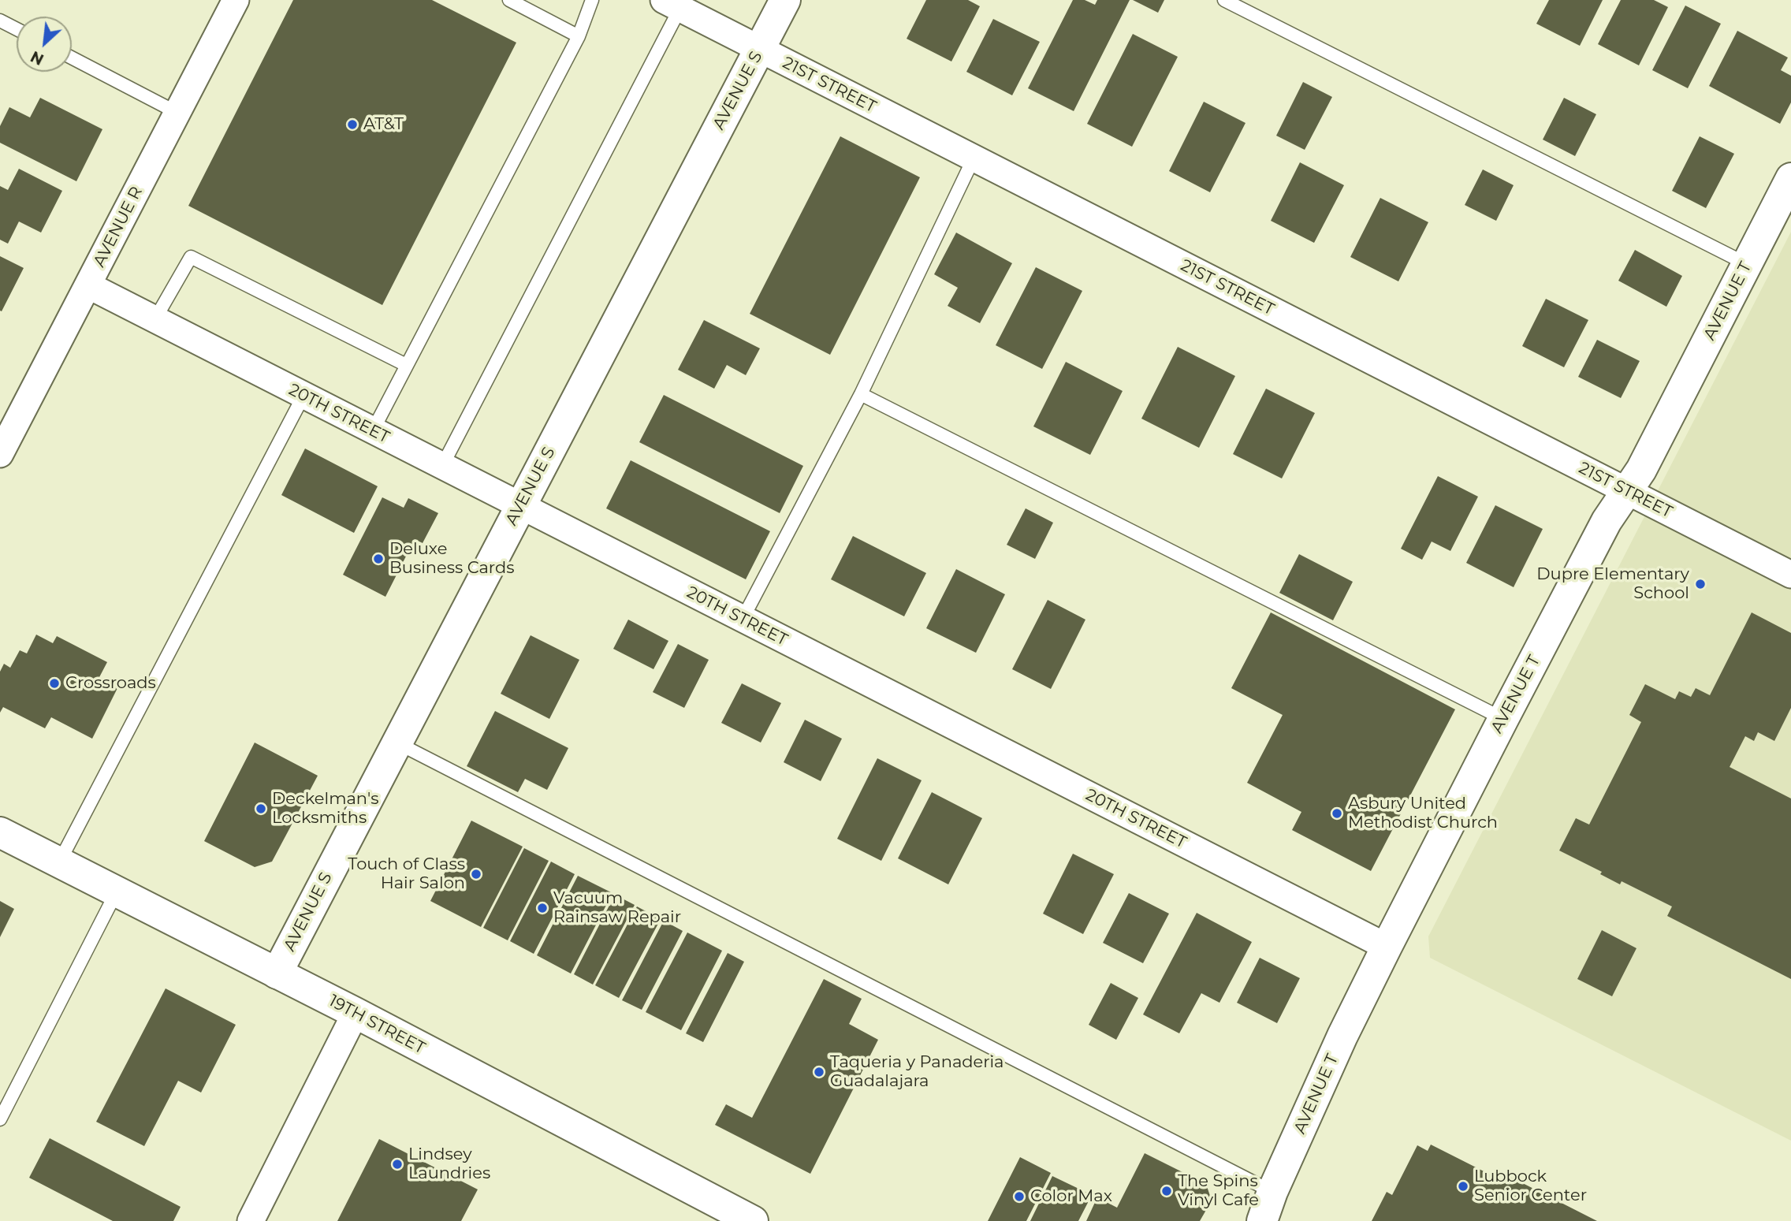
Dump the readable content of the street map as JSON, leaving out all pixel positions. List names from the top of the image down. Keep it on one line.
{"streets":{"street":["21ST STREET","AVENUE S","AVENUE R","AVENUE T","20TH STREET","19TH STREET"]},"crossings":[["21ST STREET","AVENUE S"],["21ST STREET","AVENUE T"],["AVENUE S","20TH STREET"],["AVENUE S","19TH STREET"],["AVENUE R","20TH STREET"],["AVENUE T","20TH STREET"]],"places":["AT&T","Deluxe Business Cards","Dupre Elementary School","Crossroads","Deckelman's Locksmiths","Asbury United Methodist Church","Touch of Class Hair Salon","Vacuum Rainsaw Repair","Taqueria y Panaderia Guadalajara","Lindsey Laundries","Lubbock Senior Center","The Spins Vinyl Cafe","Color Max"],"north":"bottom left"}
